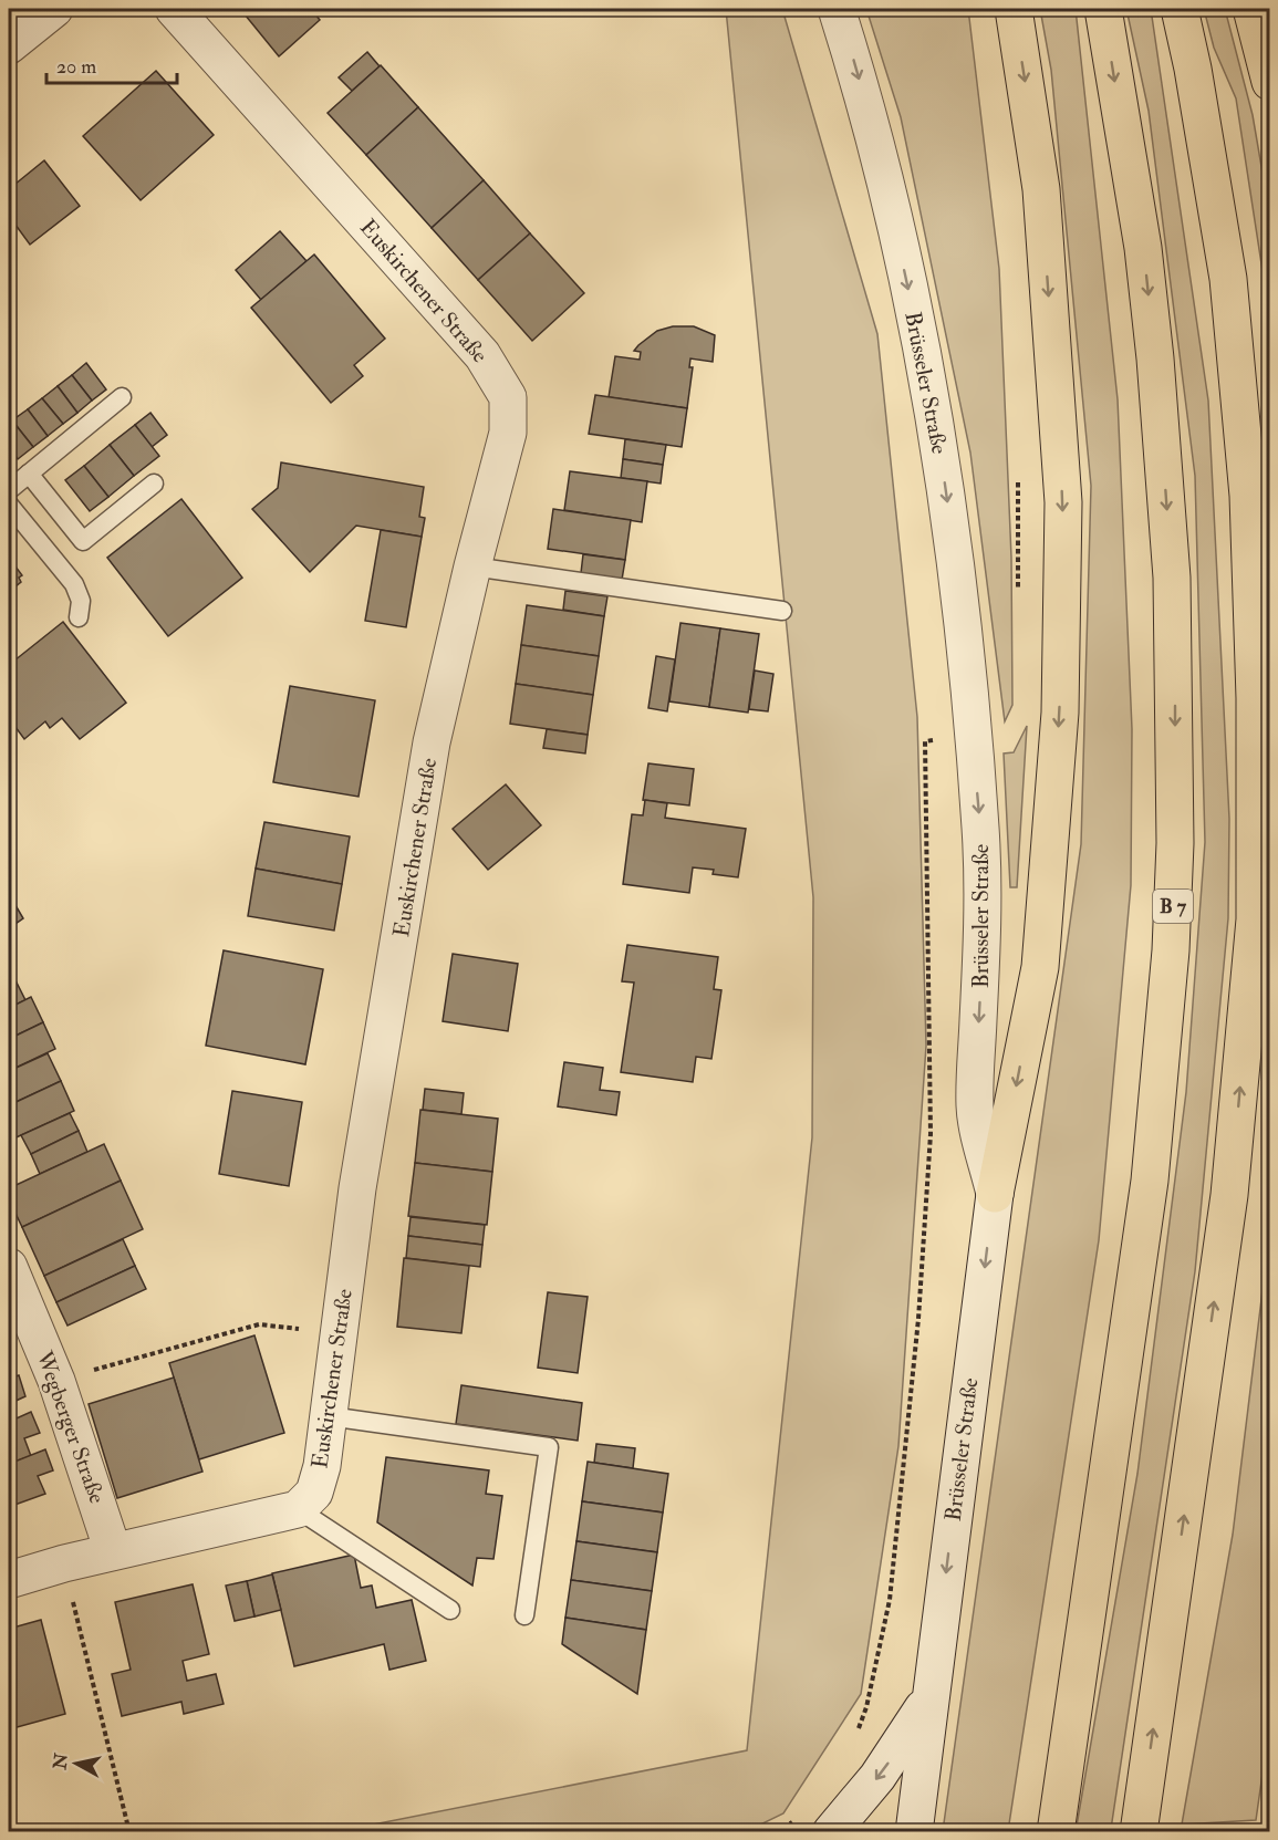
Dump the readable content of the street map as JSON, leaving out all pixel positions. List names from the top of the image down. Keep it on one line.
{"streets":{"highway":["B 7"],"street":["Euskirchener Straße","Brüsseler Straße","Wegberger Straße"]},"one_way":["Brüsseler Straße"],"scale_bar":"20 m","north":"left"}
